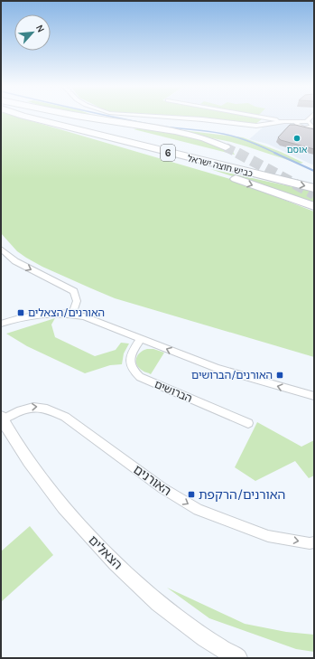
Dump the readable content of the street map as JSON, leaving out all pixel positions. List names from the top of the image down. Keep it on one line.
{"streets":{"highway":["6","כביש חוצה ישראל"],"street":["הברושים","האורנים","הצאלים"]},"crossings":[["האורנים","הצאלים"]],"one_way":["האורנים"],"places":{"other":["אוסם"],"transit":["האורנים/הצאלים","האורנים/הברושים","האורנים/הרקפת"]},"north":"top right"}
